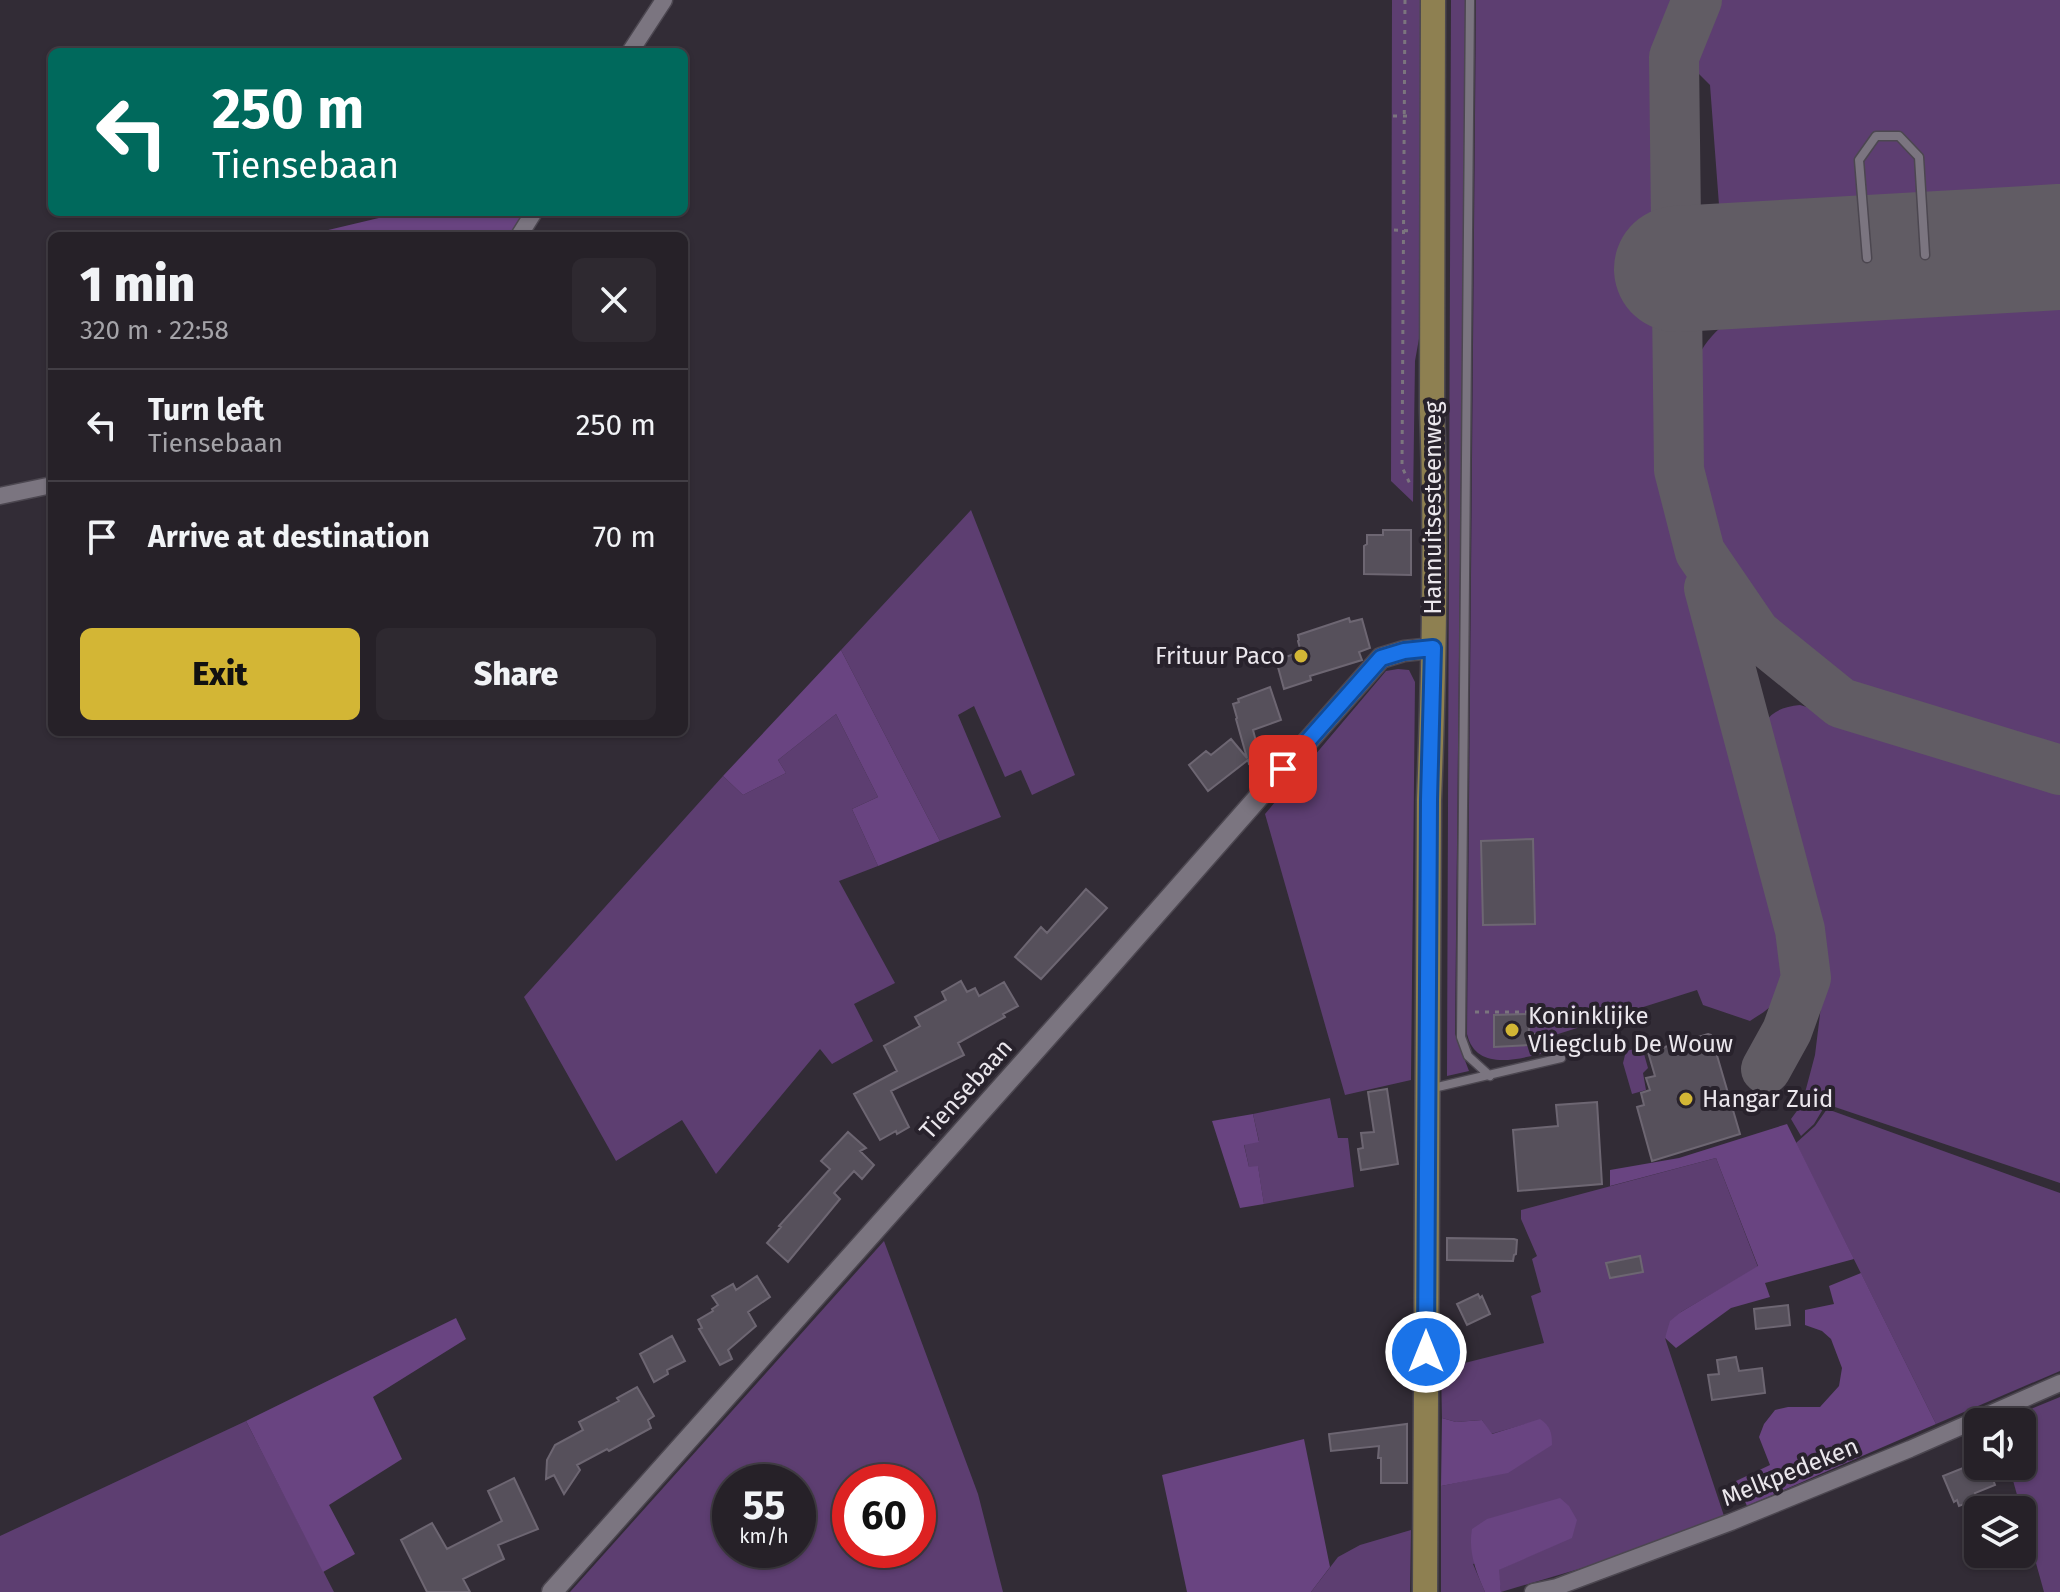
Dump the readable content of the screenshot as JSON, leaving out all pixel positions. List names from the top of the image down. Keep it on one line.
{"streets":{"main road":["Hannuitsesteenweg"],"street":["Tiensebaan","Melkpedeken"]},"crossings":[["Hannuitsesteenweg","Tiensebaan"]],"places":["Frituur Paco","Koninklijke Vliegclub De Wouw","Hangar Zuid"],"page":{"turn":["250 m","Tiensebaan"],"heading":["1 min","320 m · 22:58"],"list":[{"name":"Turn left","note":"Tiensebaan","value":"250 m"},{"name":"Arrive at destination","value":"70 m"}],"buttons":["Exit","Share"],"speed":"55 km/h","limit":"60"}}
